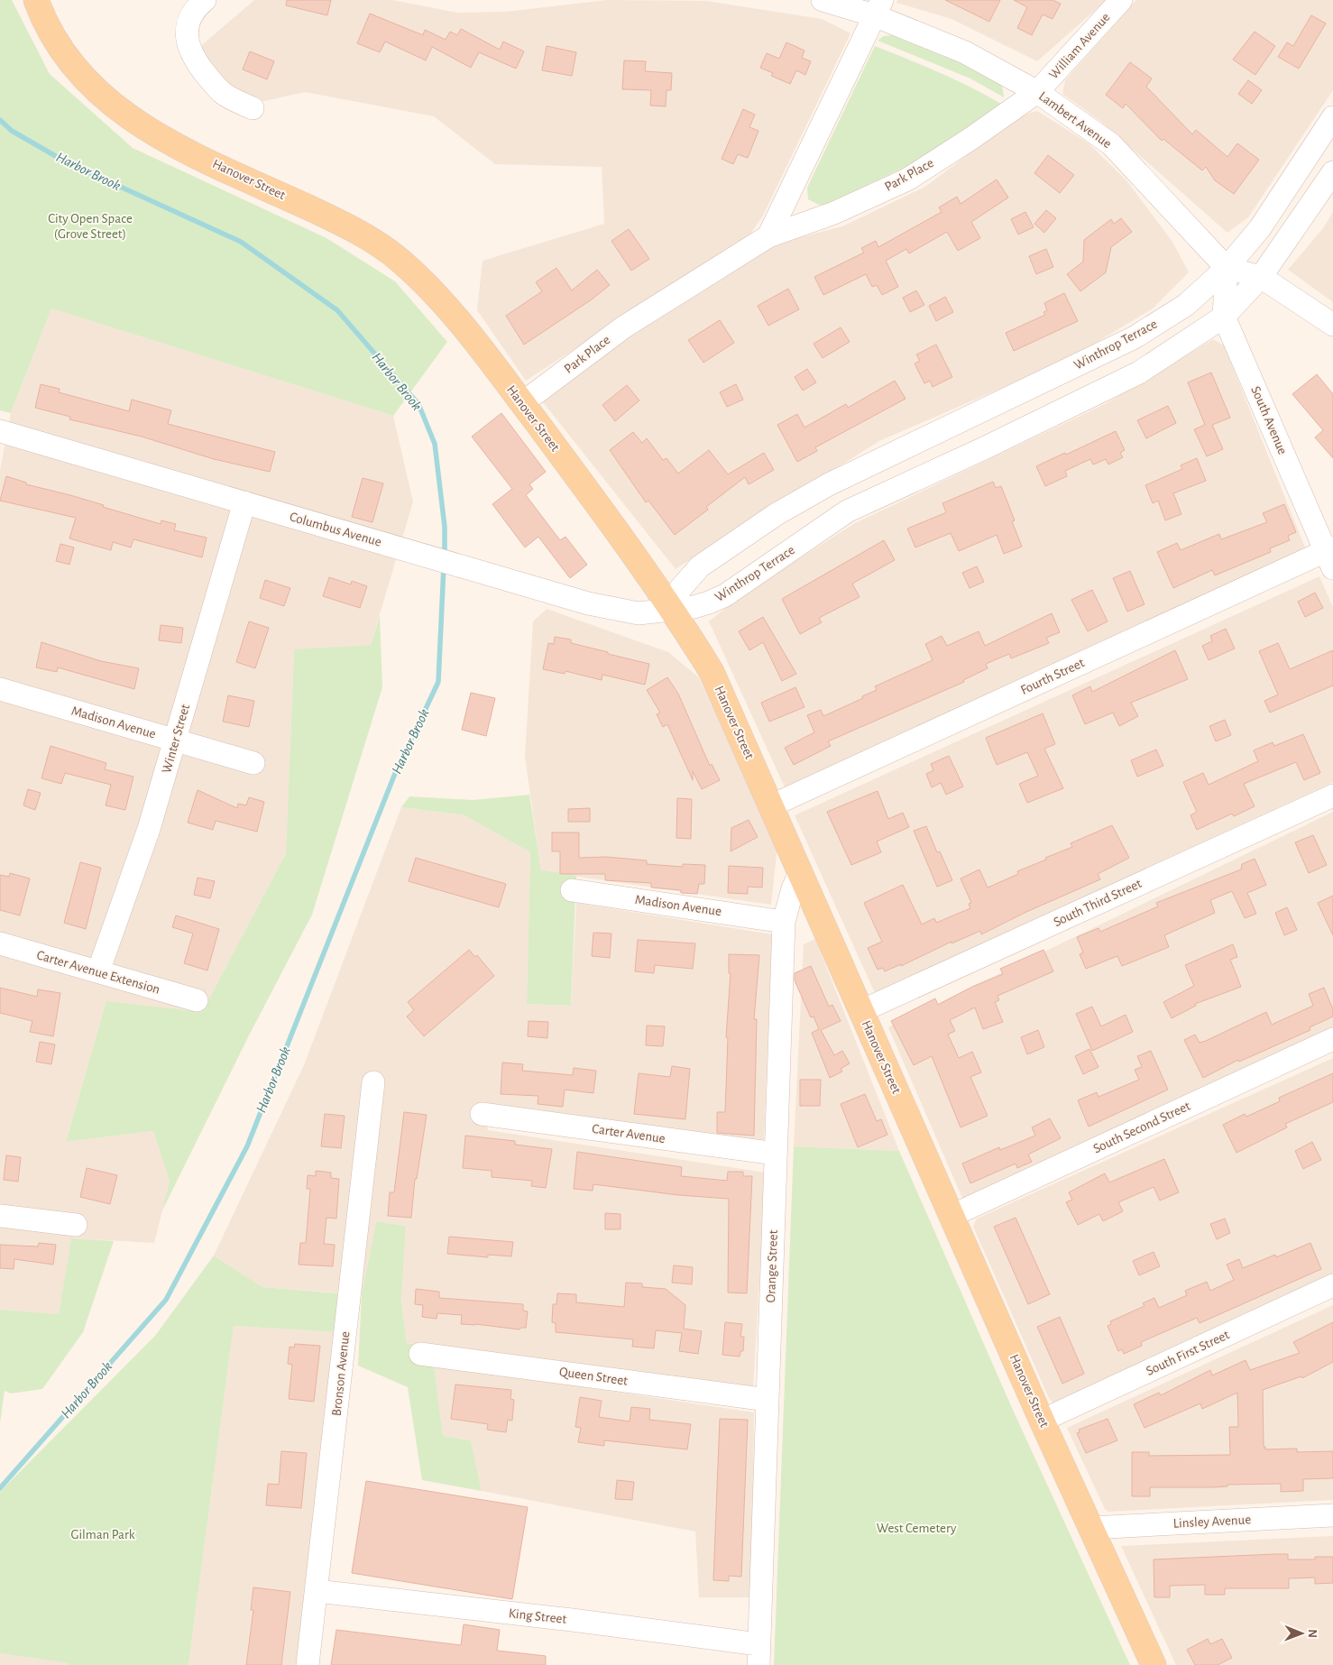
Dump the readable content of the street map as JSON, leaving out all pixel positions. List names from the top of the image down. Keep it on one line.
{"streets":{"main road":["Hanover Street"],"street":["William Avenue","Lambert Avenue","Park Place","Winthrop Terrace","South Avenue","Columbus Avenue","Fourth Street","Madison Avenue","Winter Street","South Third Street","Carter Avenue Extension","South Second Street","Carter Avenue","Orange Street","South First Street","Bronson Avenue","Queen Street","Linsley Avenue","King Street"]},"crossings":[["William Avenue","Lambert Avenue"],["William Avenue","Park Place"],["Lambert Avenue","Park Place"],["Lambert Avenue","Winthrop Terrace"],["Lambert Avenue","South Avenue"],["Park Place","Hanover Street"],["Hanover Street","Winthrop Terrace"],["Hanover Street","Columbus Avenue"],["Hanover Street","Fourth Street"],["Hanover Street","South Third Street"],["Hanover Street","South Second Street"],["Hanover Street","Orange Street"],["Hanover Street","South First Street"],["Hanover Street","Linsley Avenue"],["Winthrop Terrace","South Avenue"],["Winthrop Terrace","Columbus Avenue"],["South Avenue","Fourth Street"],["Columbus Avenue","Winter Street"],["Madison Avenue","Winter Street"],["Madison Avenue","Orange Street"],["Winter Street","Carter Avenue Extension"],["Carter Avenue","Orange Street"],["Orange Street","Queen Street"],["Orange Street","King Street"],["Bronson Avenue","King Street"]],"water":["Harbor Brook"],"parks":["City Open Space (Grove Street)","West Cemetery","Gilman Park"],"north":"right"}
